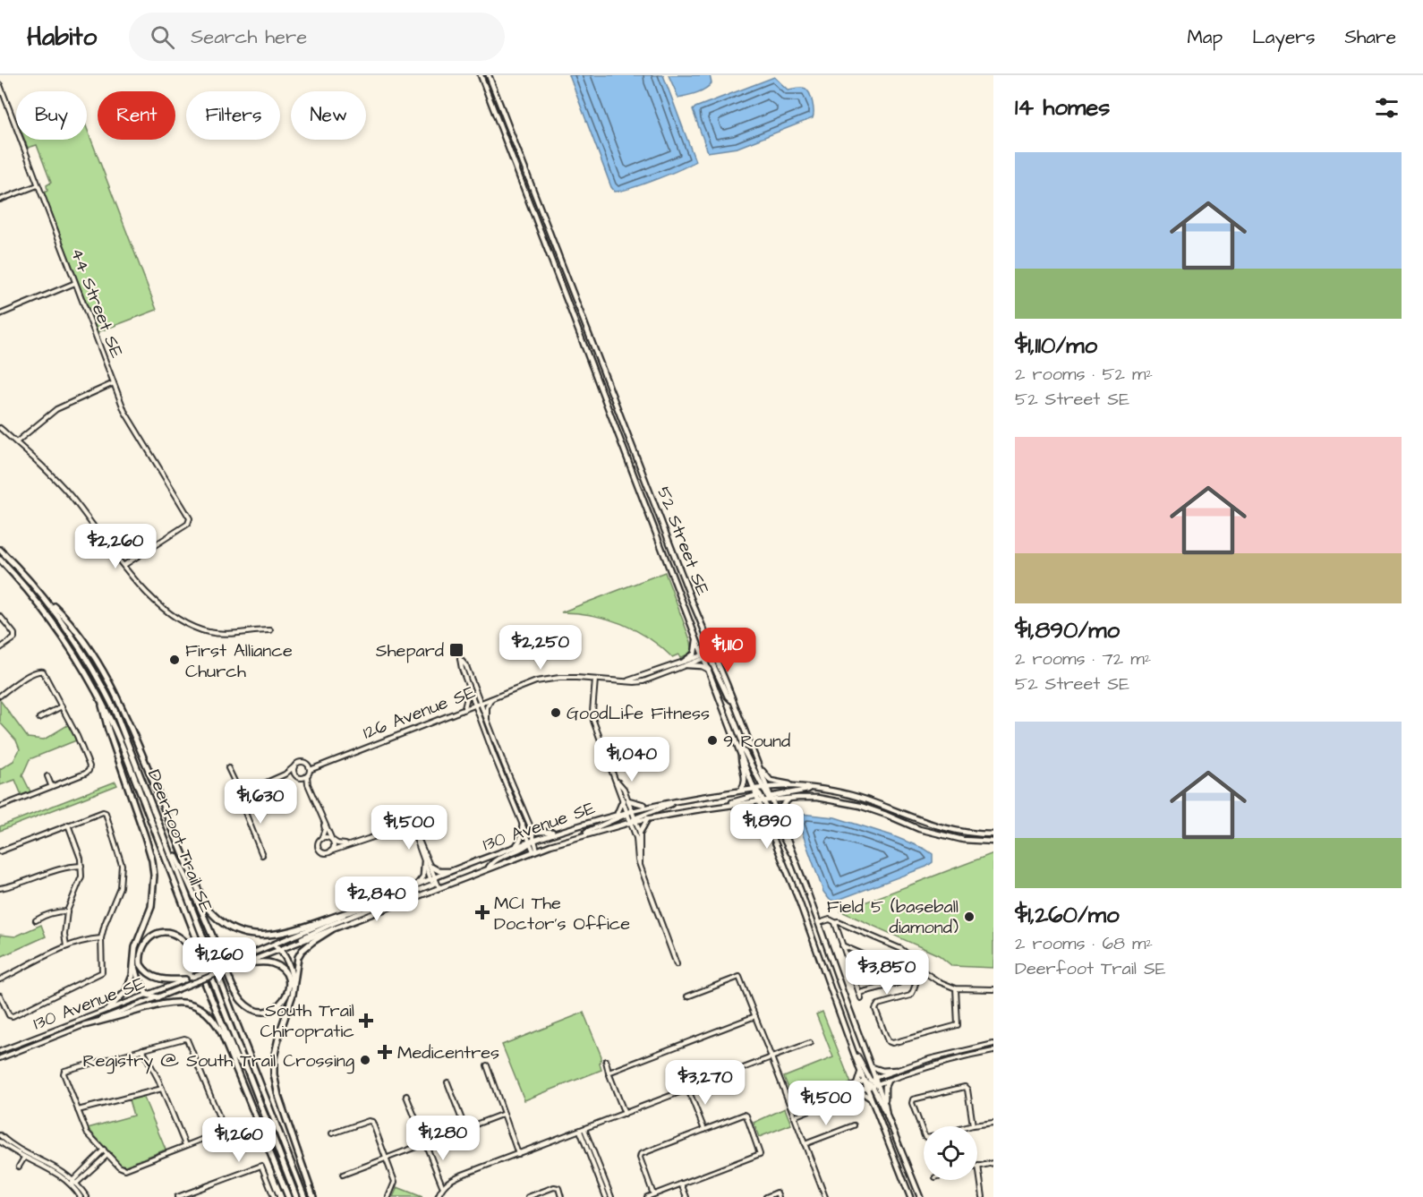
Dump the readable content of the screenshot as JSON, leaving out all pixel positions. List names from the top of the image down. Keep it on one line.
{"streets":{"highway":["Deerfoot Trail SE"],"main road":["52 Street SE","130 Avenue SE"],"street":["44 Street SE","126 Avenue SE"]},"crossings":[["52 Street SE","126 Avenue SE"],["52 Street SE","130 Avenue SE"]],"places":{"transit":["Shepard"],"other":["First Alliance Church","GoodLife Fitness","9 Round","Field 5 (baseball diamond)","Registry @ South Trail Crossing"],"health":["MCI The Doctor's Office","South Trail Chiropratic","Medicentres"]},"page":{"header":"Habito","search":"Search here","nav":["Map","Layers","Share"],"heading":"14 homes","chip":["Buy","Rent","Filters","New"],"list":[{"name":"$1,110/mo","note":"2 rooms · 52 m² · 52 Street SE"},{"name":"$1,890/mo","note":"2 rooms · 72 m² · 52 Street SE"},{"name":"$1,260/mo","note":"2 rooms · 68 m² · Deerfoot Trail SE"}],"price":["$2,260","$2,250","$1,110","$1,040","$1,630","$1,890","$1,500","$2,840","$1,260","$3,850","$3,270","$1,500","$1,280","$1,260"]}}
